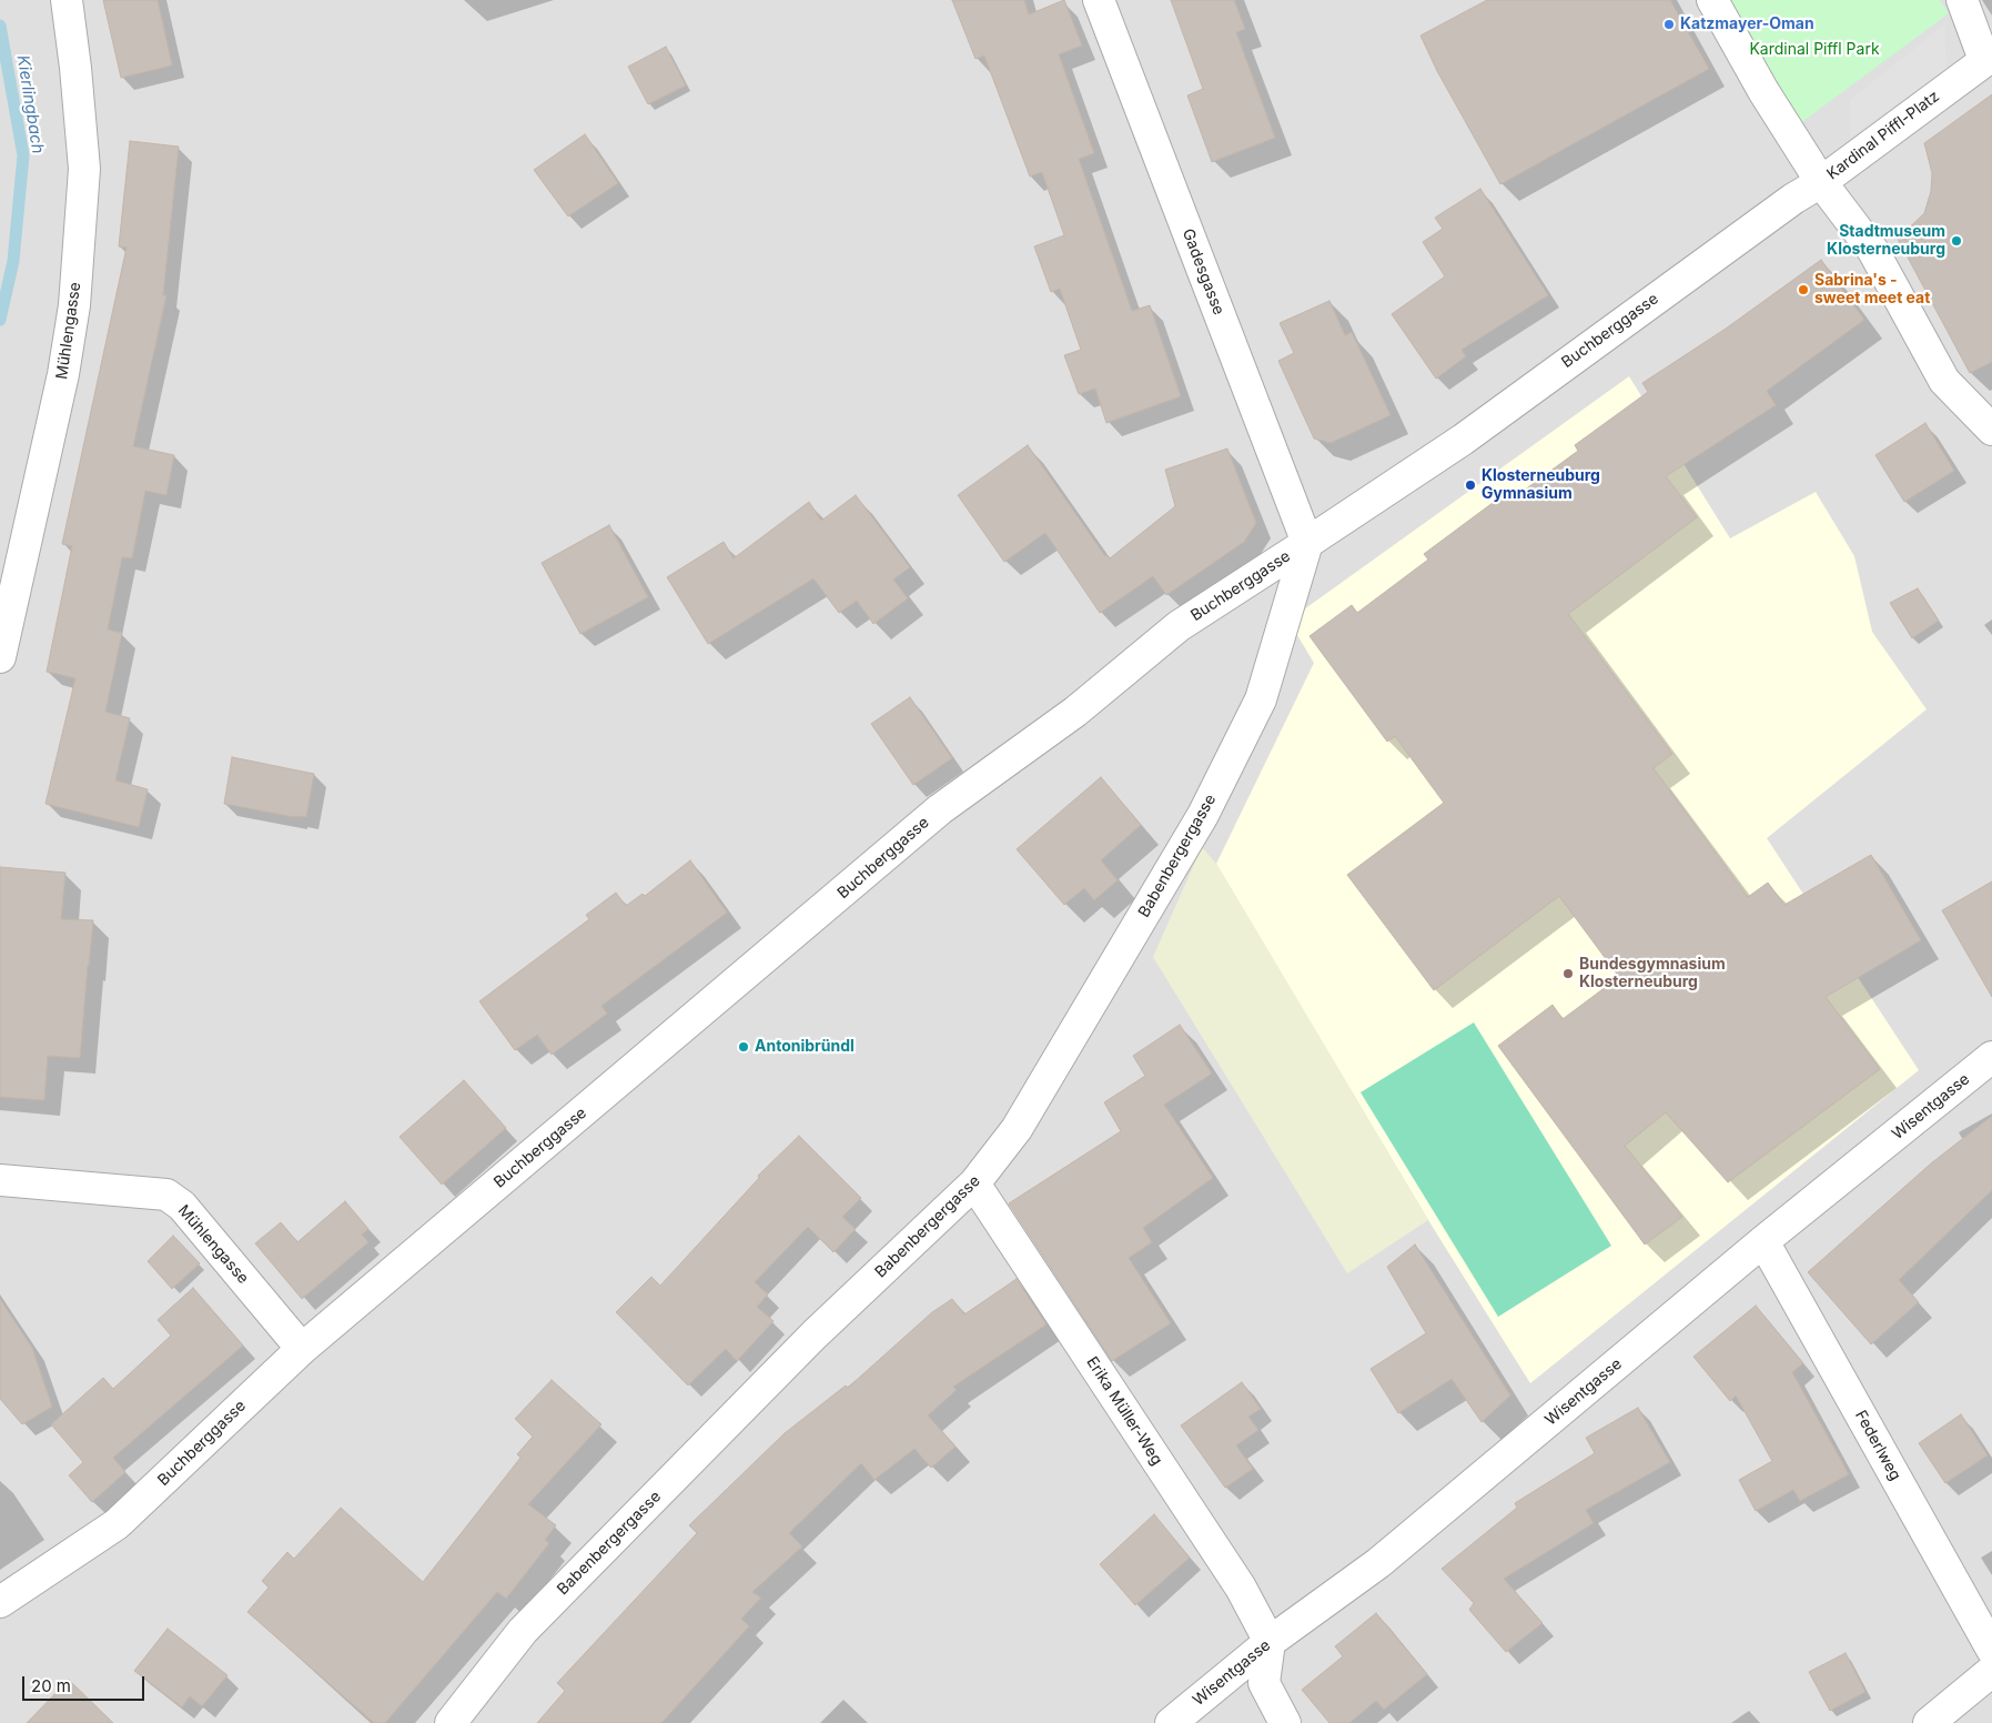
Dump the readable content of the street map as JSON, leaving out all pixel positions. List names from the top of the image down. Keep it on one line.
{"streets":{"street":["Kardinal Piffl-Platz","Gadesgasse","Mühlengasse","Buchberggasse","Babenbergergasse","Wisentgasse","Erika Müller-Weg","Federlweg"]},"crossings":[["Kardinal Piffl-Platz","Buchberggasse"],["Gadesgasse","Buchberggasse"],["Gadesgasse","Babenbergergasse"],["Mühlengasse","Buchberggasse"],["Buchberggasse","Babenbergergasse"],["Babenbergergasse","Erika Müller-Weg"],["Wisentgasse","Erika Müller-Weg"],["Wisentgasse","Federlweg"]],"water":["Kierlingbach"],"parks":["Kardinal Piffl Park"],"places":["Katzmayer-Oman","Stadtmuseum Klosterneuburg","Sabrina's - sweet meet eat","Klosterneuburg Gymnasium","Bundesgymnasium Klosterneuburg","Antonibründl"],"scale_bar":"20 m"}
